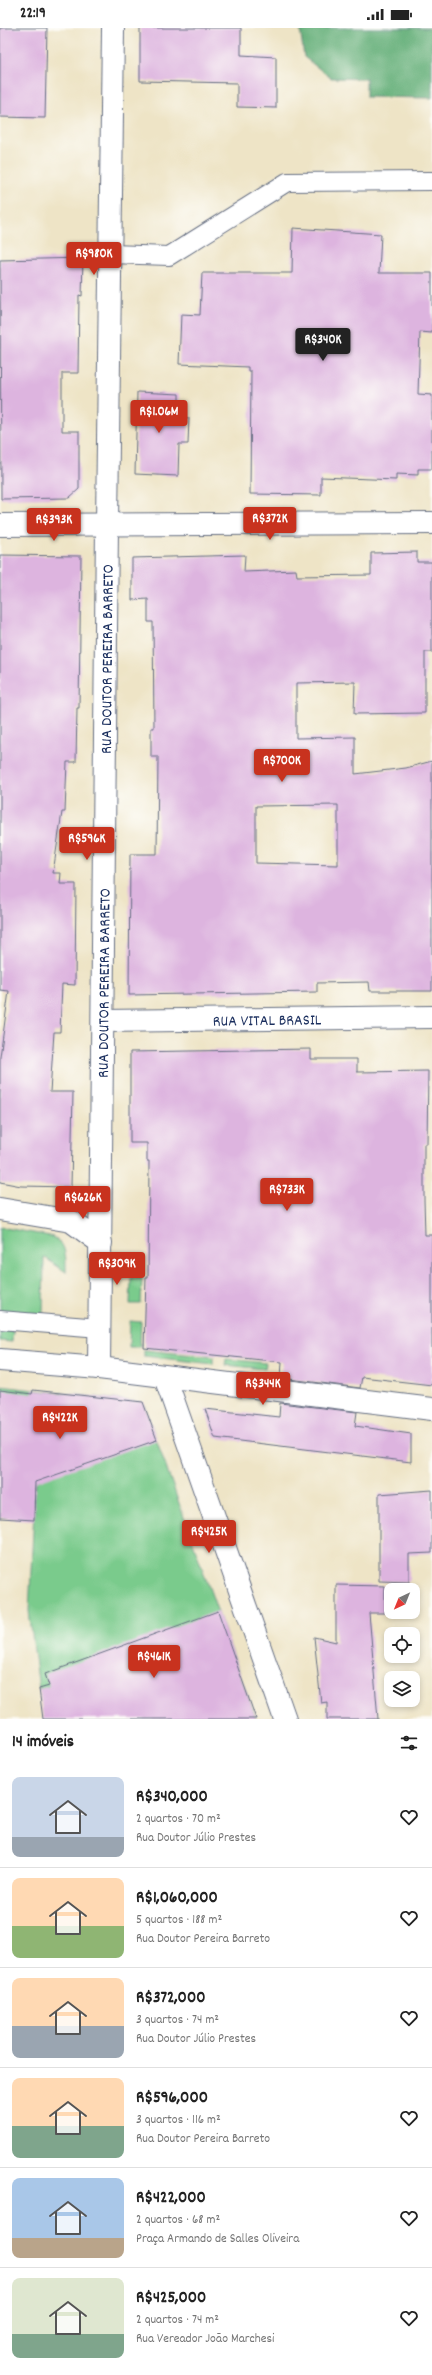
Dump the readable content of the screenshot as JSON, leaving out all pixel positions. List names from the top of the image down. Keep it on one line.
{"streets":{"street":["RUA DOUTOR PEREIRA BARRETO","RUA VITAL BRASIL"]},"crossings":[["RUA DOUTOR PEREIRA BARRETO","RUA VITAL BRASIL"]],"north":"bottom left","page":{"status":"22:19","price":["R$980K","R$340K","R$1.06M","R$372K","R$393K","R$700K","R$596K","R$733K","R$626K","R$309K","R$344K","R$422K","R$425K","R$461K"],"heading":"14 imóveis","list":[{"name":"R$340,000","note":"2 quartos · 70 m² · Rua Doutor Júlio Prestes"},{"name":"R$1,060,000","note":"5 quartos · 188 m² · Rua Doutor Pereira Barreto"},{"name":"R$372,000","note":"3 quartos · 74 m² · Rua Doutor Júlio Prestes"},{"name":"R$596,000","note":"3 quartos · 116 m² · Rua Doutor Pereira Barreto"},{"name":"R$422,000","note":"2 quartos · 68 m² · Praça Armando de Salles Oliveira"},{"name":"R$425,000","note":"2 quartos · 74 m² · Rua Vereador João Marchesi"}]}}
